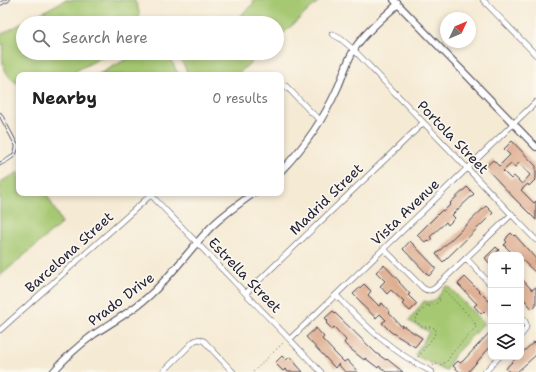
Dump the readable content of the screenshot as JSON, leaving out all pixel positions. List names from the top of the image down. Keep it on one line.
{"streets":{"street":["Portola Street","Madrid Street","Vista Avenue","Barcelona Street","Estrella Street","Prado Drive"]},"crossings":[["Portola Street","Madrid Street"],["Portola Street","Vista Avenue"],["Madrid Street","Estrella Street"],["Vista Avenue","Estrella Street"],["Estrella Street","Prado Drive"]],"north":"top right","page":{"search":"Search here","heading":["Nearby","0 results"],"map_buttons":["+","−"]}}
